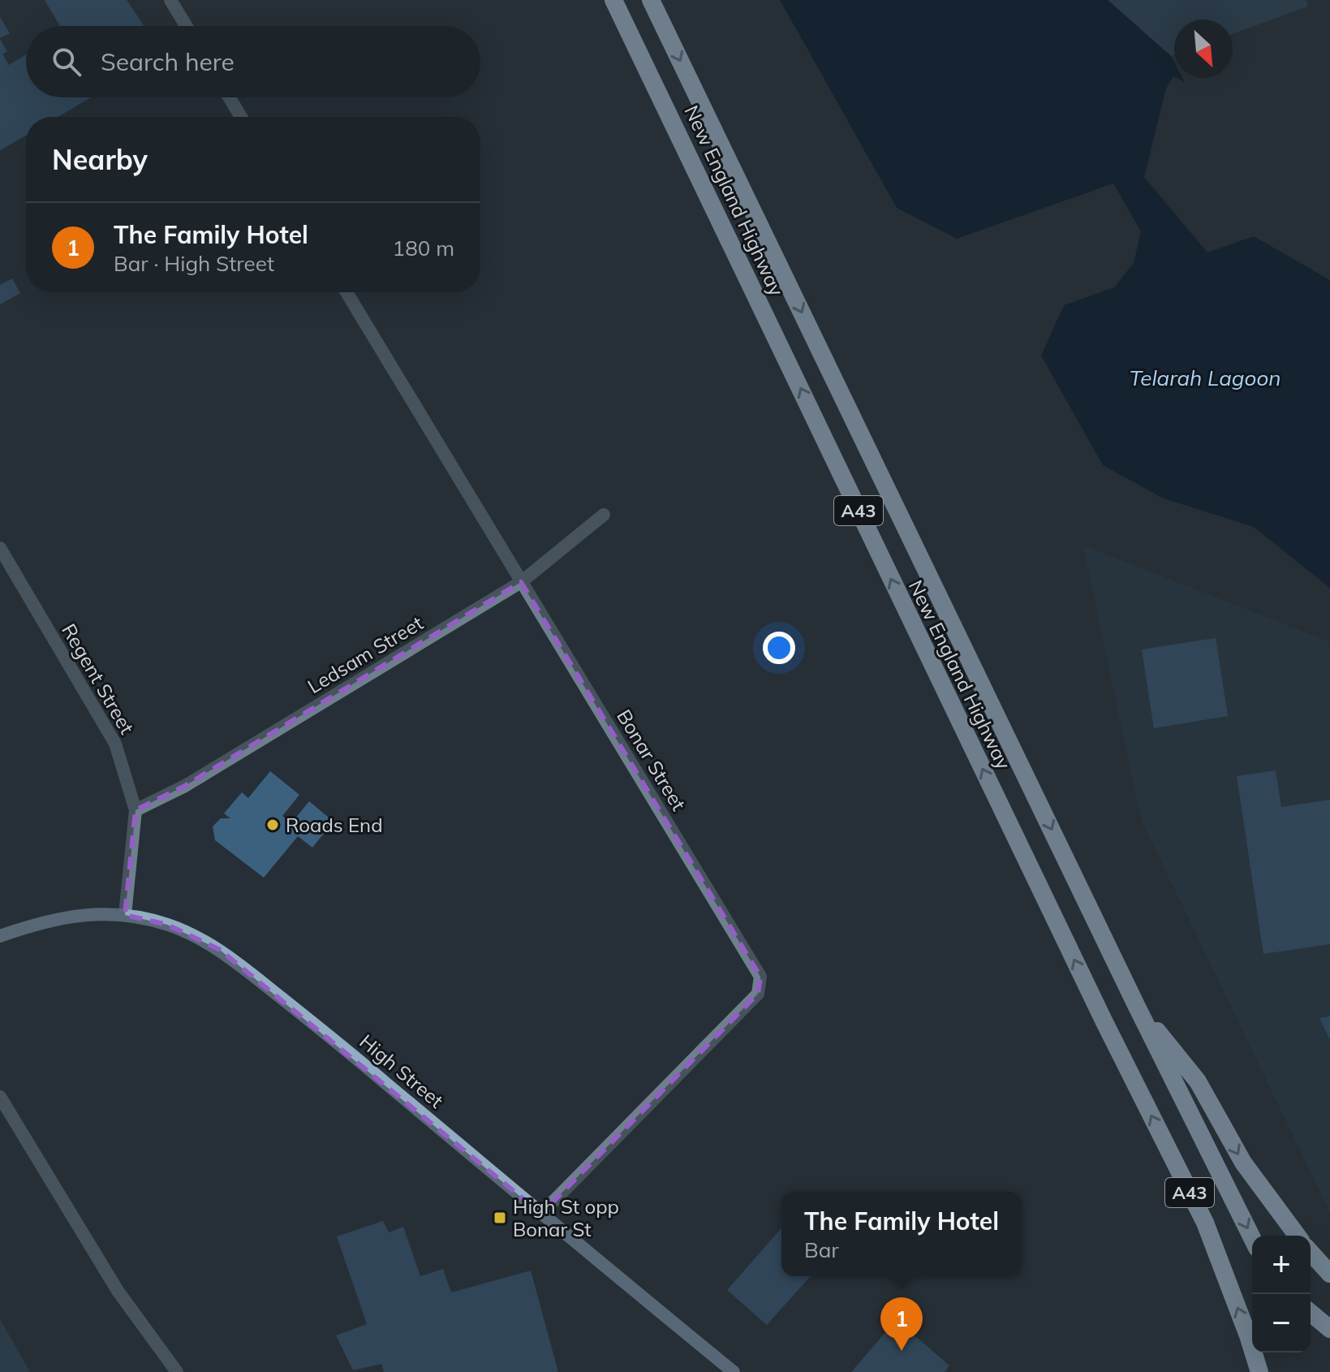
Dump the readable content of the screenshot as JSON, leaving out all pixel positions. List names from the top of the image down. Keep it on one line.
{"streets":{"highway":["New England Highway","A43"],"main road":["High Street"],"street":["Ledsam Street","Regent Street","Bonar Street"]},"crossings":[["Ledsam Street","Regent Street"],["Ledsam Street","Bonar Street"],["Regent Street","High Street"],["Bonar Street","High Street"]],"water":["Telarah Lagoon"],"places":{"other":["Roads End"],"transit":["High St opp Bonar St"]},"north":"bottom right","page":{"search":"Search here","heading":"Nearby","list":[{"mark":"1","name":"The Family Hotel","note":"Bar · High Street","value":"180 m"}],"popup":["The Family Hotel","Bar"],"map_buttons":["+","−"],"pins":"1"}}
